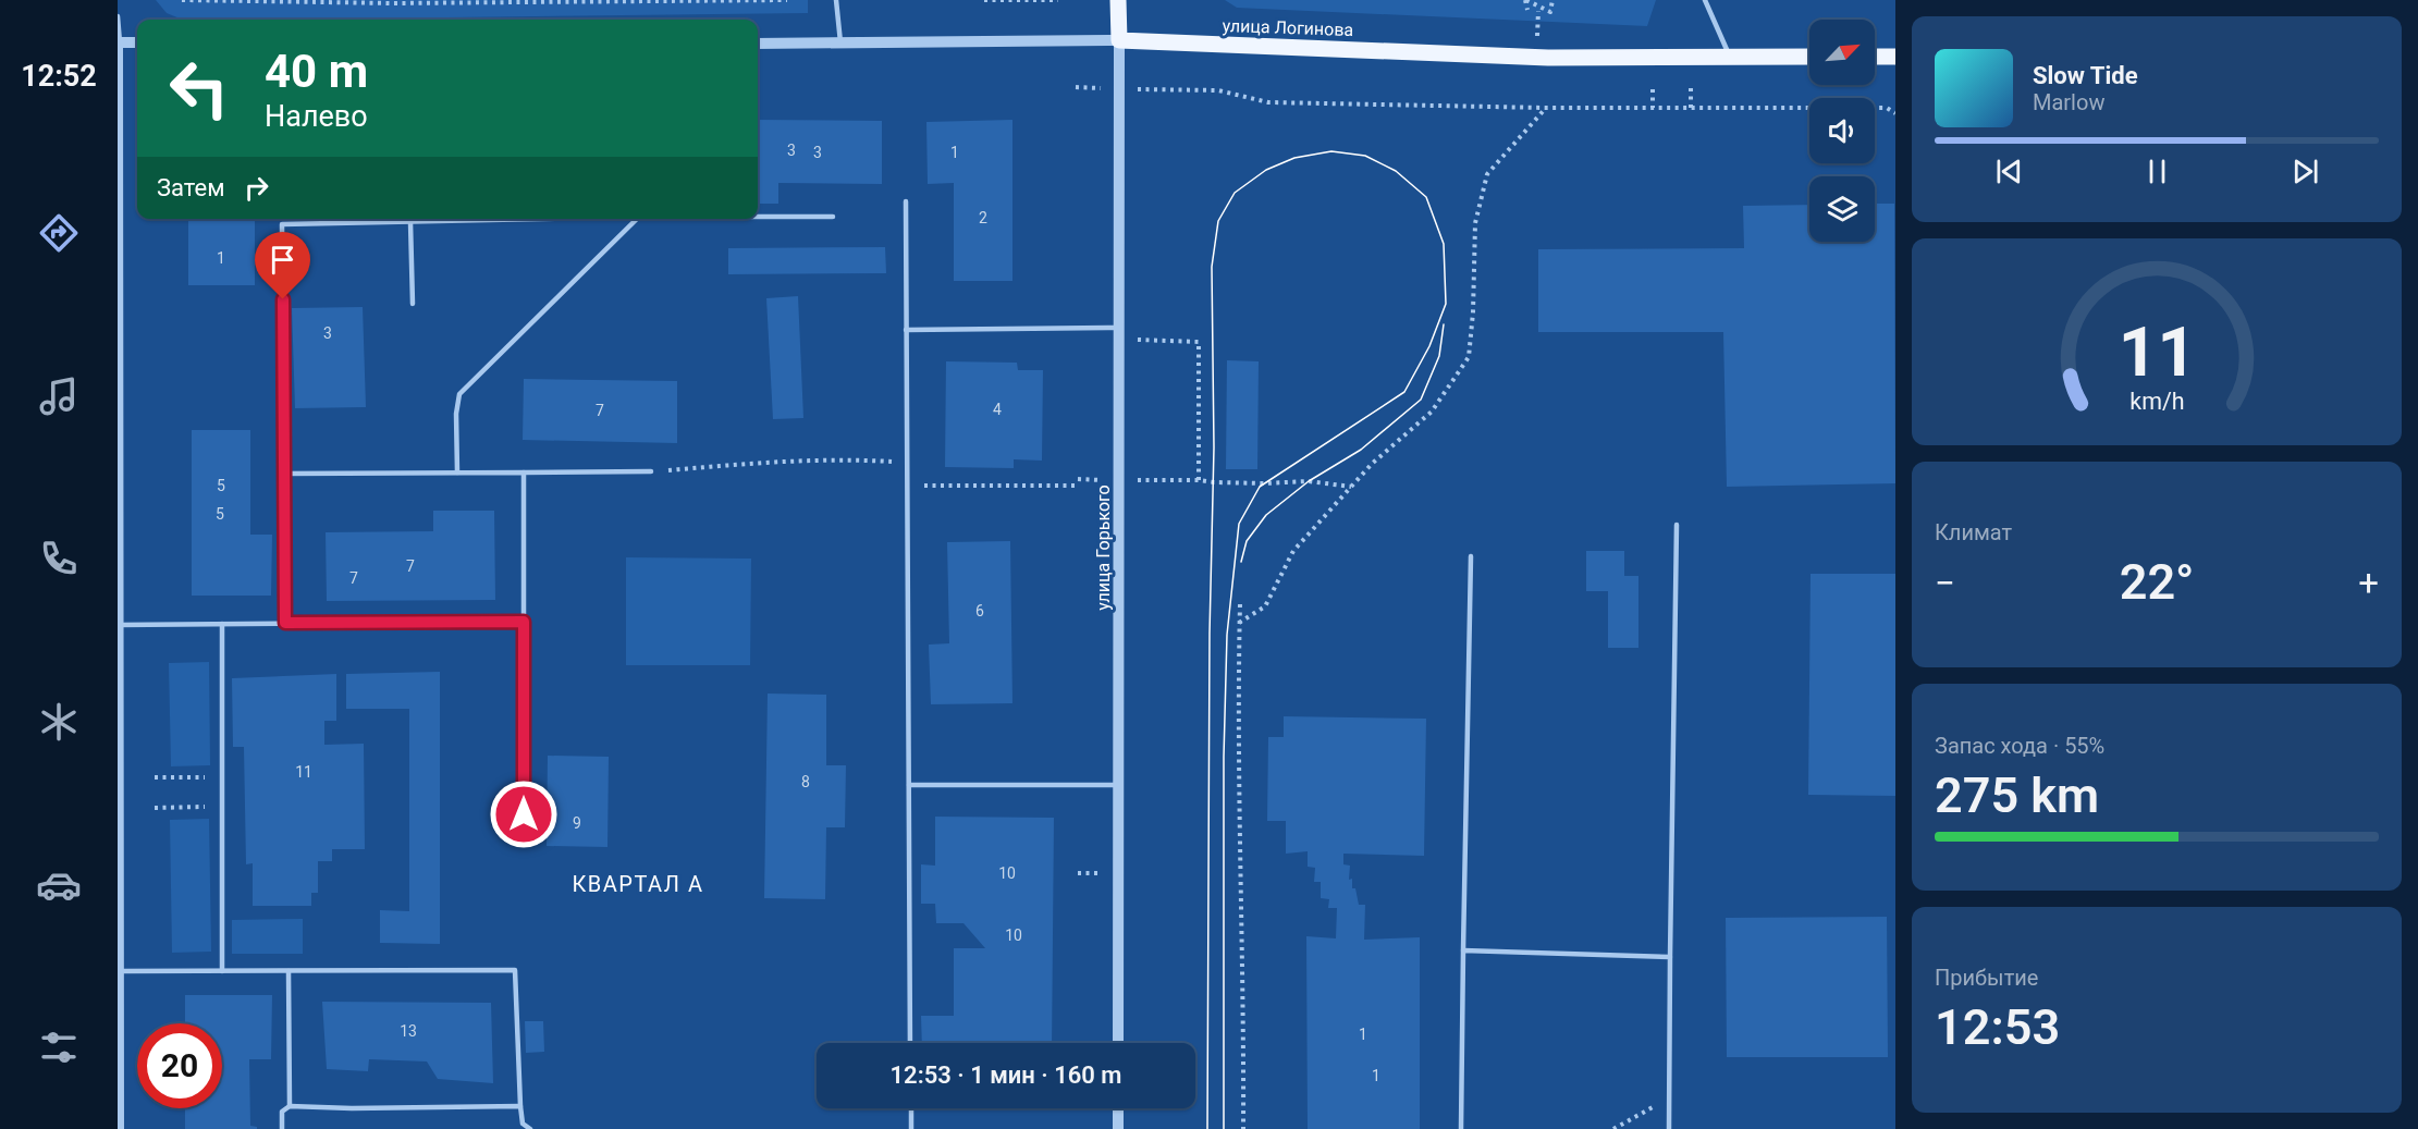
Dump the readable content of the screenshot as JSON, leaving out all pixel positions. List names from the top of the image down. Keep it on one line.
{"streets":{"main road":["улица Логинова"],"street":["улица Горького"]},"crossings":[["улица Логинова","улица Горького"]],"districts":["КВАРТАЛ А"],"house_numbers":["3","3","1","2","1","3","4","7","5","5","7","7","6","11","8","9","10","10","13","1","1"],"north":"top right","page":{"tabs":"12:52","turn":["40 m","Налево"],"song":["Slow Tide","Marlow"],"then":"Затем","tile":["Климат",["Запас хода · 55%","275 km"],["Прибытие","12:53"]],"heat":["−","22°","+"],"limit":"20","trip":"12:53 · 1 мин · 160 m","gauge":["11","km/h"]}}
